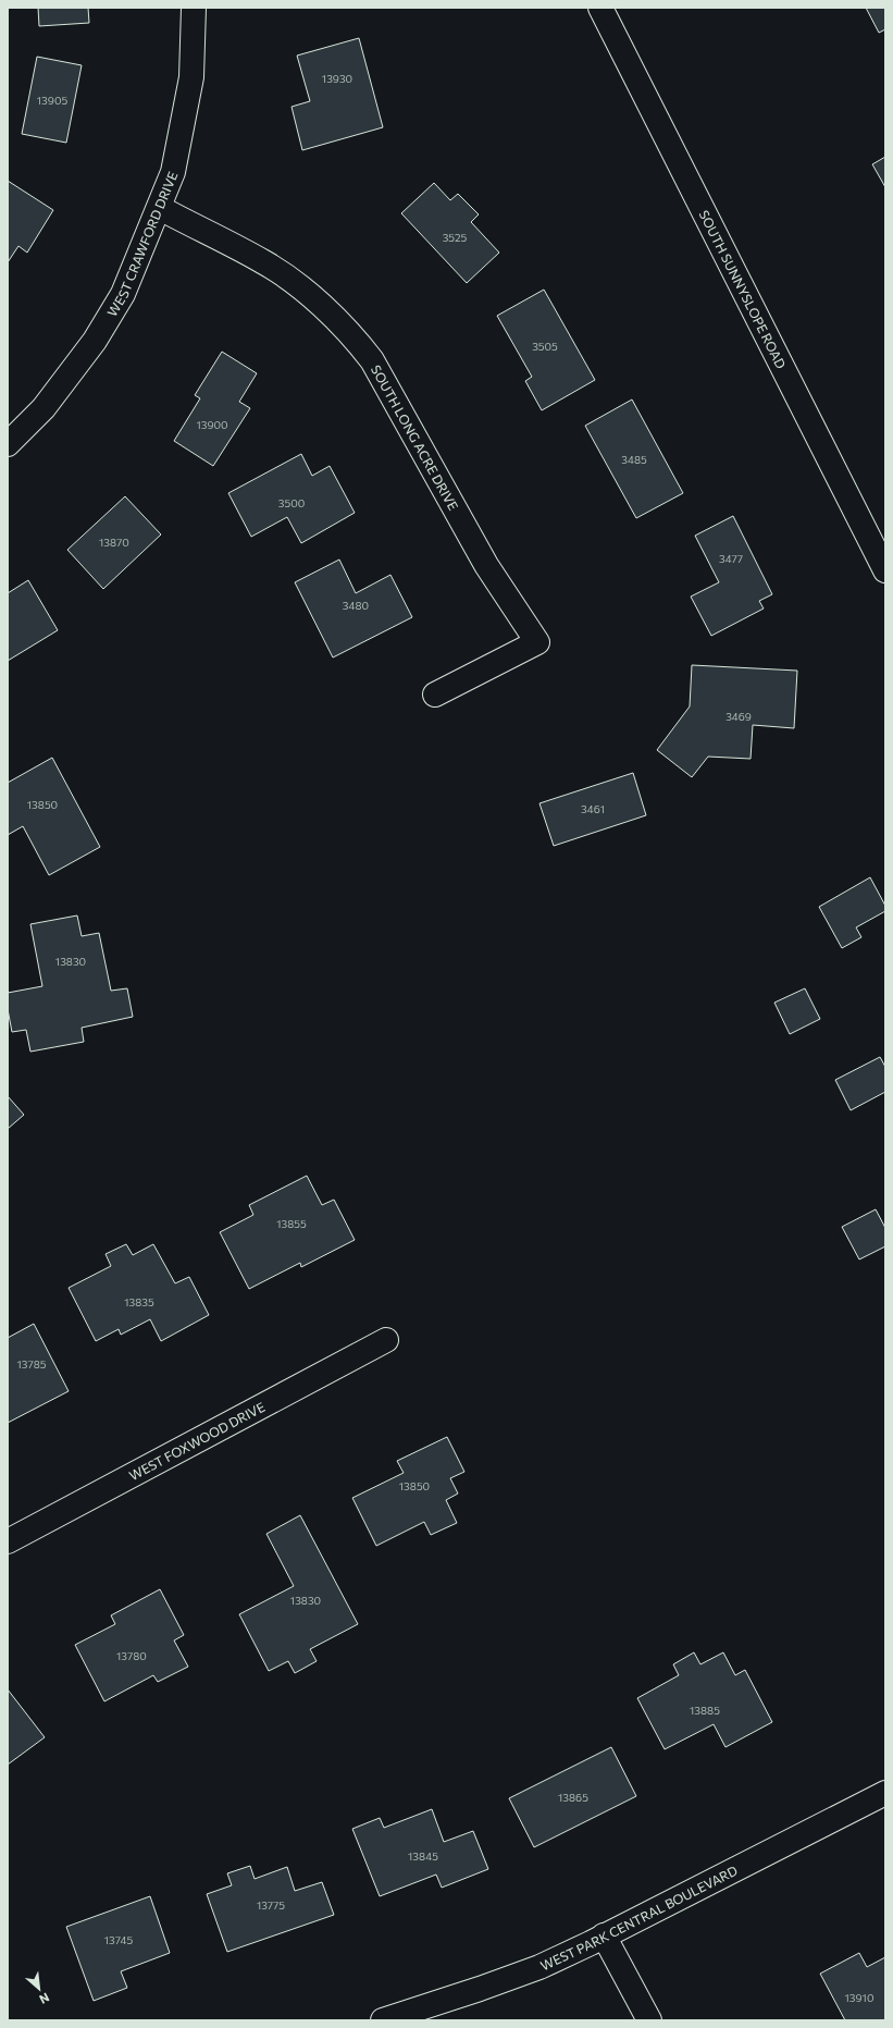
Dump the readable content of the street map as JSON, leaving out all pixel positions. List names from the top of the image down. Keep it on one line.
{"streets":{"street":["WEST CRAWFORD DRIVE","SOUTH SUNNYSLOPE ROAD","SOUTH LONG ACRE DRIVE","WEST FOXWOOD DRIVE","WEST PARK CENTRAL BOULEVARD"]},"crossings":[["WEST CRAWFORD DRIVE","SOUTH LONG ACRE DRIVE"]],"house_numbers":["13930","13905","3525","3505","13900","3485","3500","13870","3477","3480","3469","13850","3461","13830","13855","13835","13785","13850","13830","13780","13885","13865","13845","13775","13745","13910"],"north":"bottom right"}
